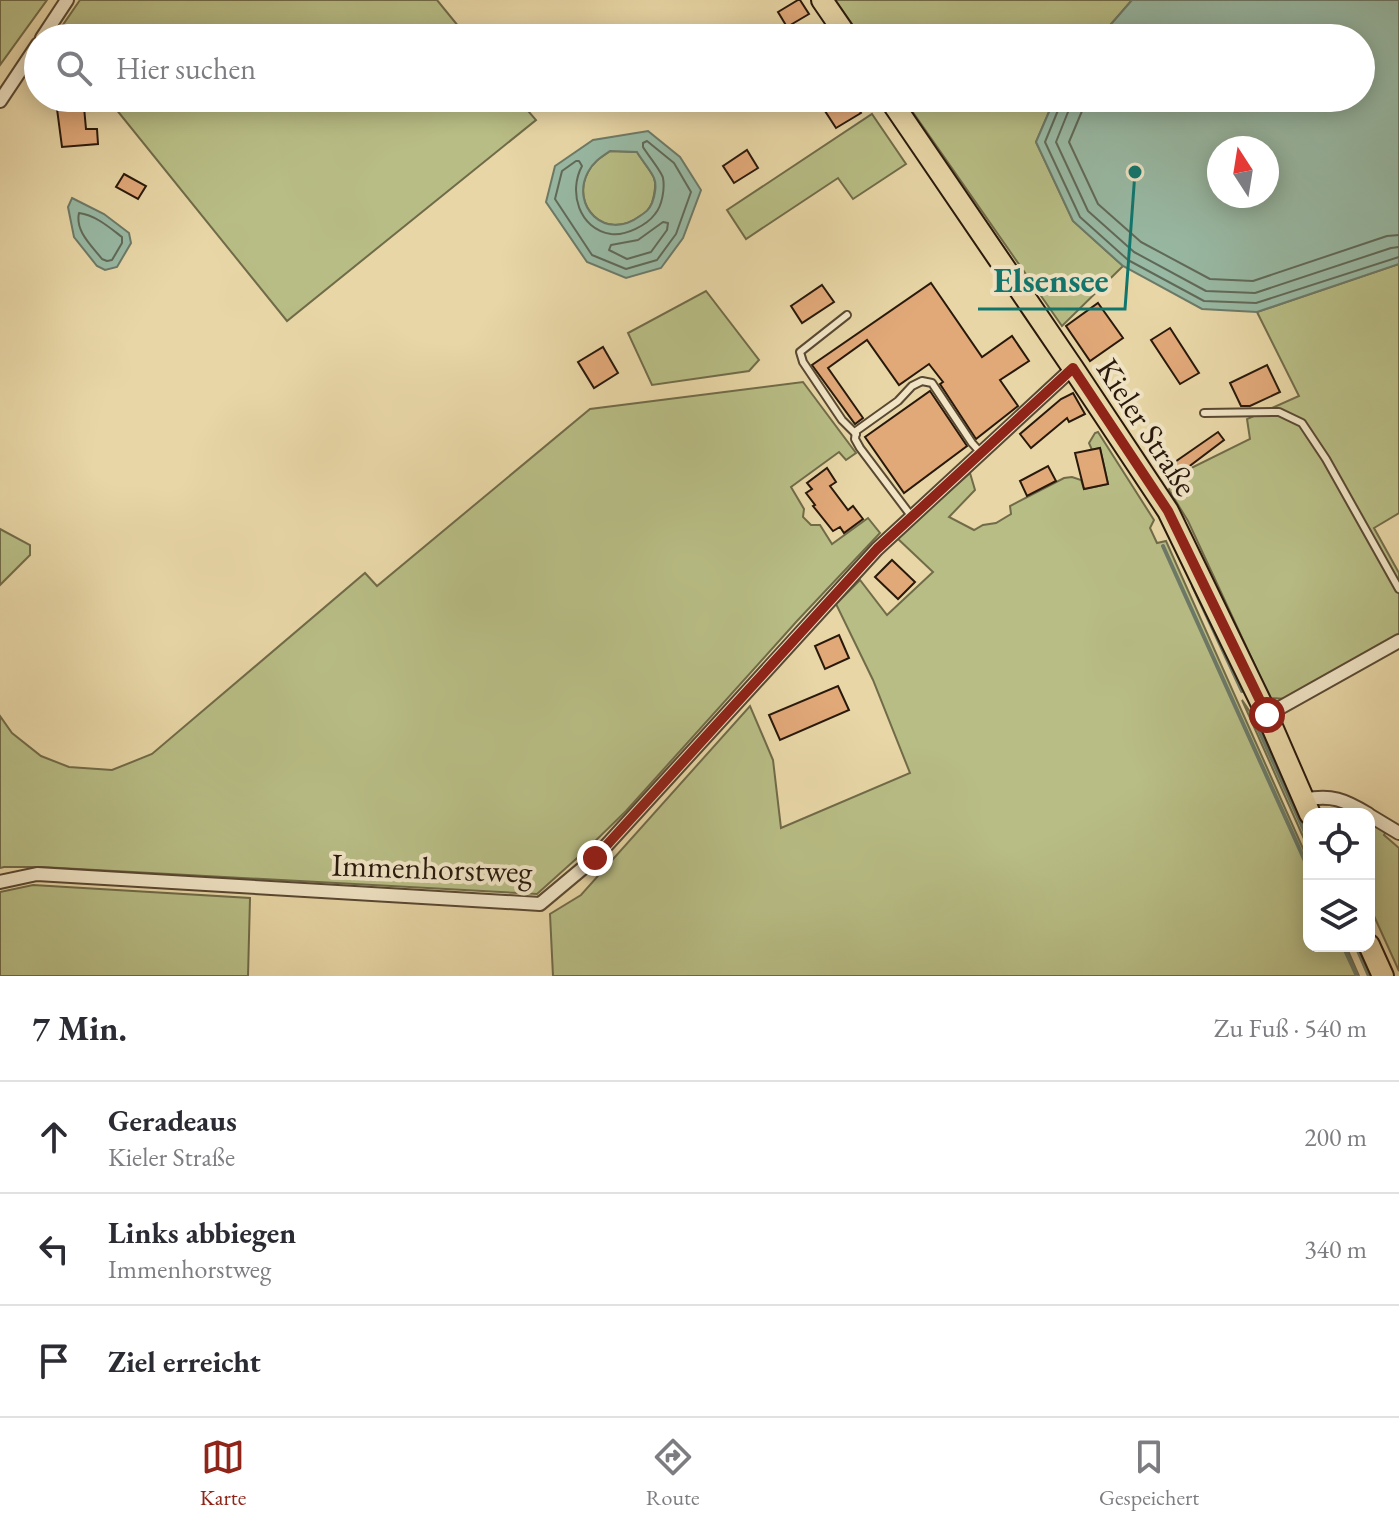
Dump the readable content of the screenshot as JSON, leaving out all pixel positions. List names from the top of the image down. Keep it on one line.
{"streets":{"main road":["Kieler Straße"],"street":["Immenhorstweg"]},"crossings":[["Kieler Straße","Immenhorstweg"]],"places":["Elsensee"],"north":"top","page":{"search":"Hier suchen","heading":["7 Min.","Zu Fuß · 540 m"],"list":[["Geradeaus","Kieler Straße","200 m"],["Links abbiegen","Immenhorstweg","340 m"],"Ziel erreicht"],"nav":["Karte","Route","Gespeichert"]}}
